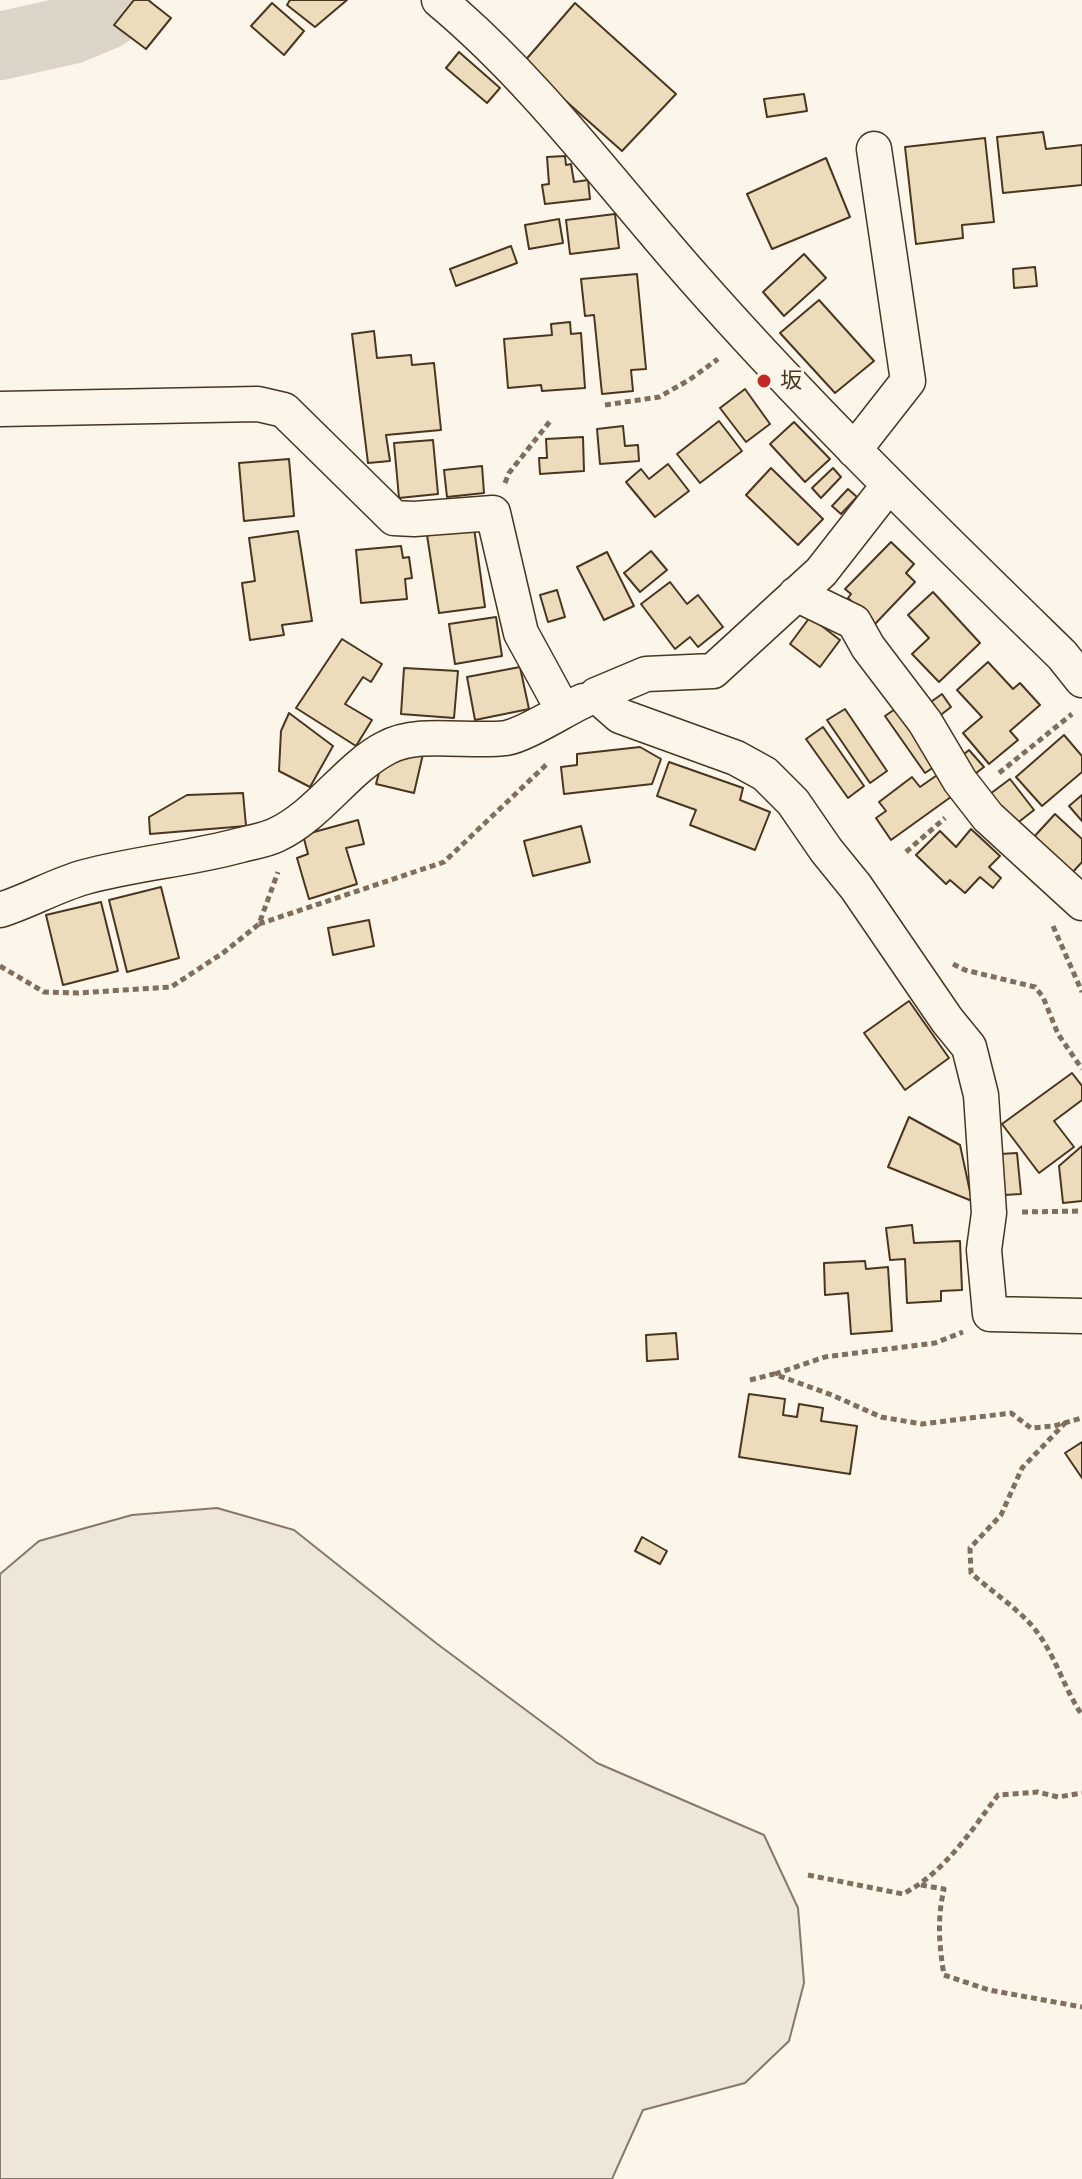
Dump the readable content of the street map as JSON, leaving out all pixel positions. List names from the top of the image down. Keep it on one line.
{"places":["坂"]}
